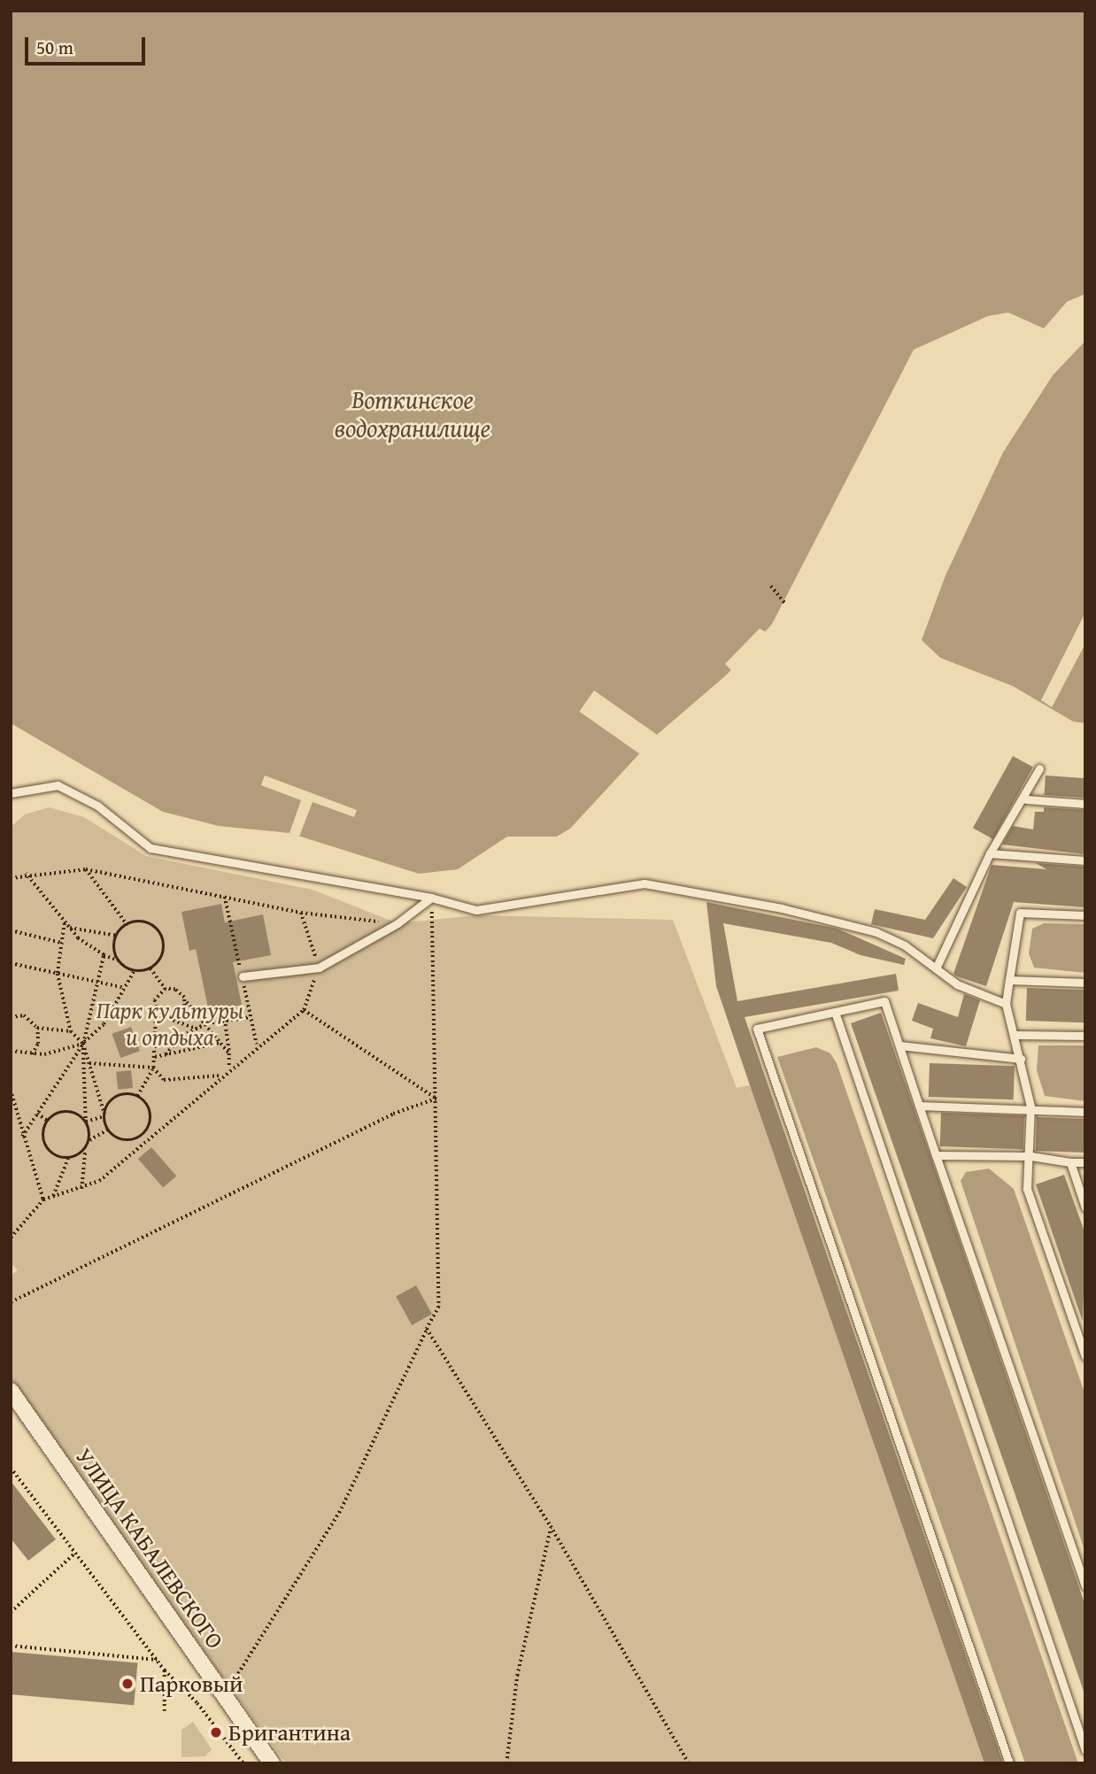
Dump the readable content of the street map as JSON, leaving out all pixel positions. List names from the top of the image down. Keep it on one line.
{"streets":{"street":["УЛИЦА КАБАЛЕВСКОГО"]},"water":["Воткинское водохранилище"],"parks":["Парк культуры и отдыха"],"places":["Парковый","Бригантина"],"scale_bar":"50 m"}
